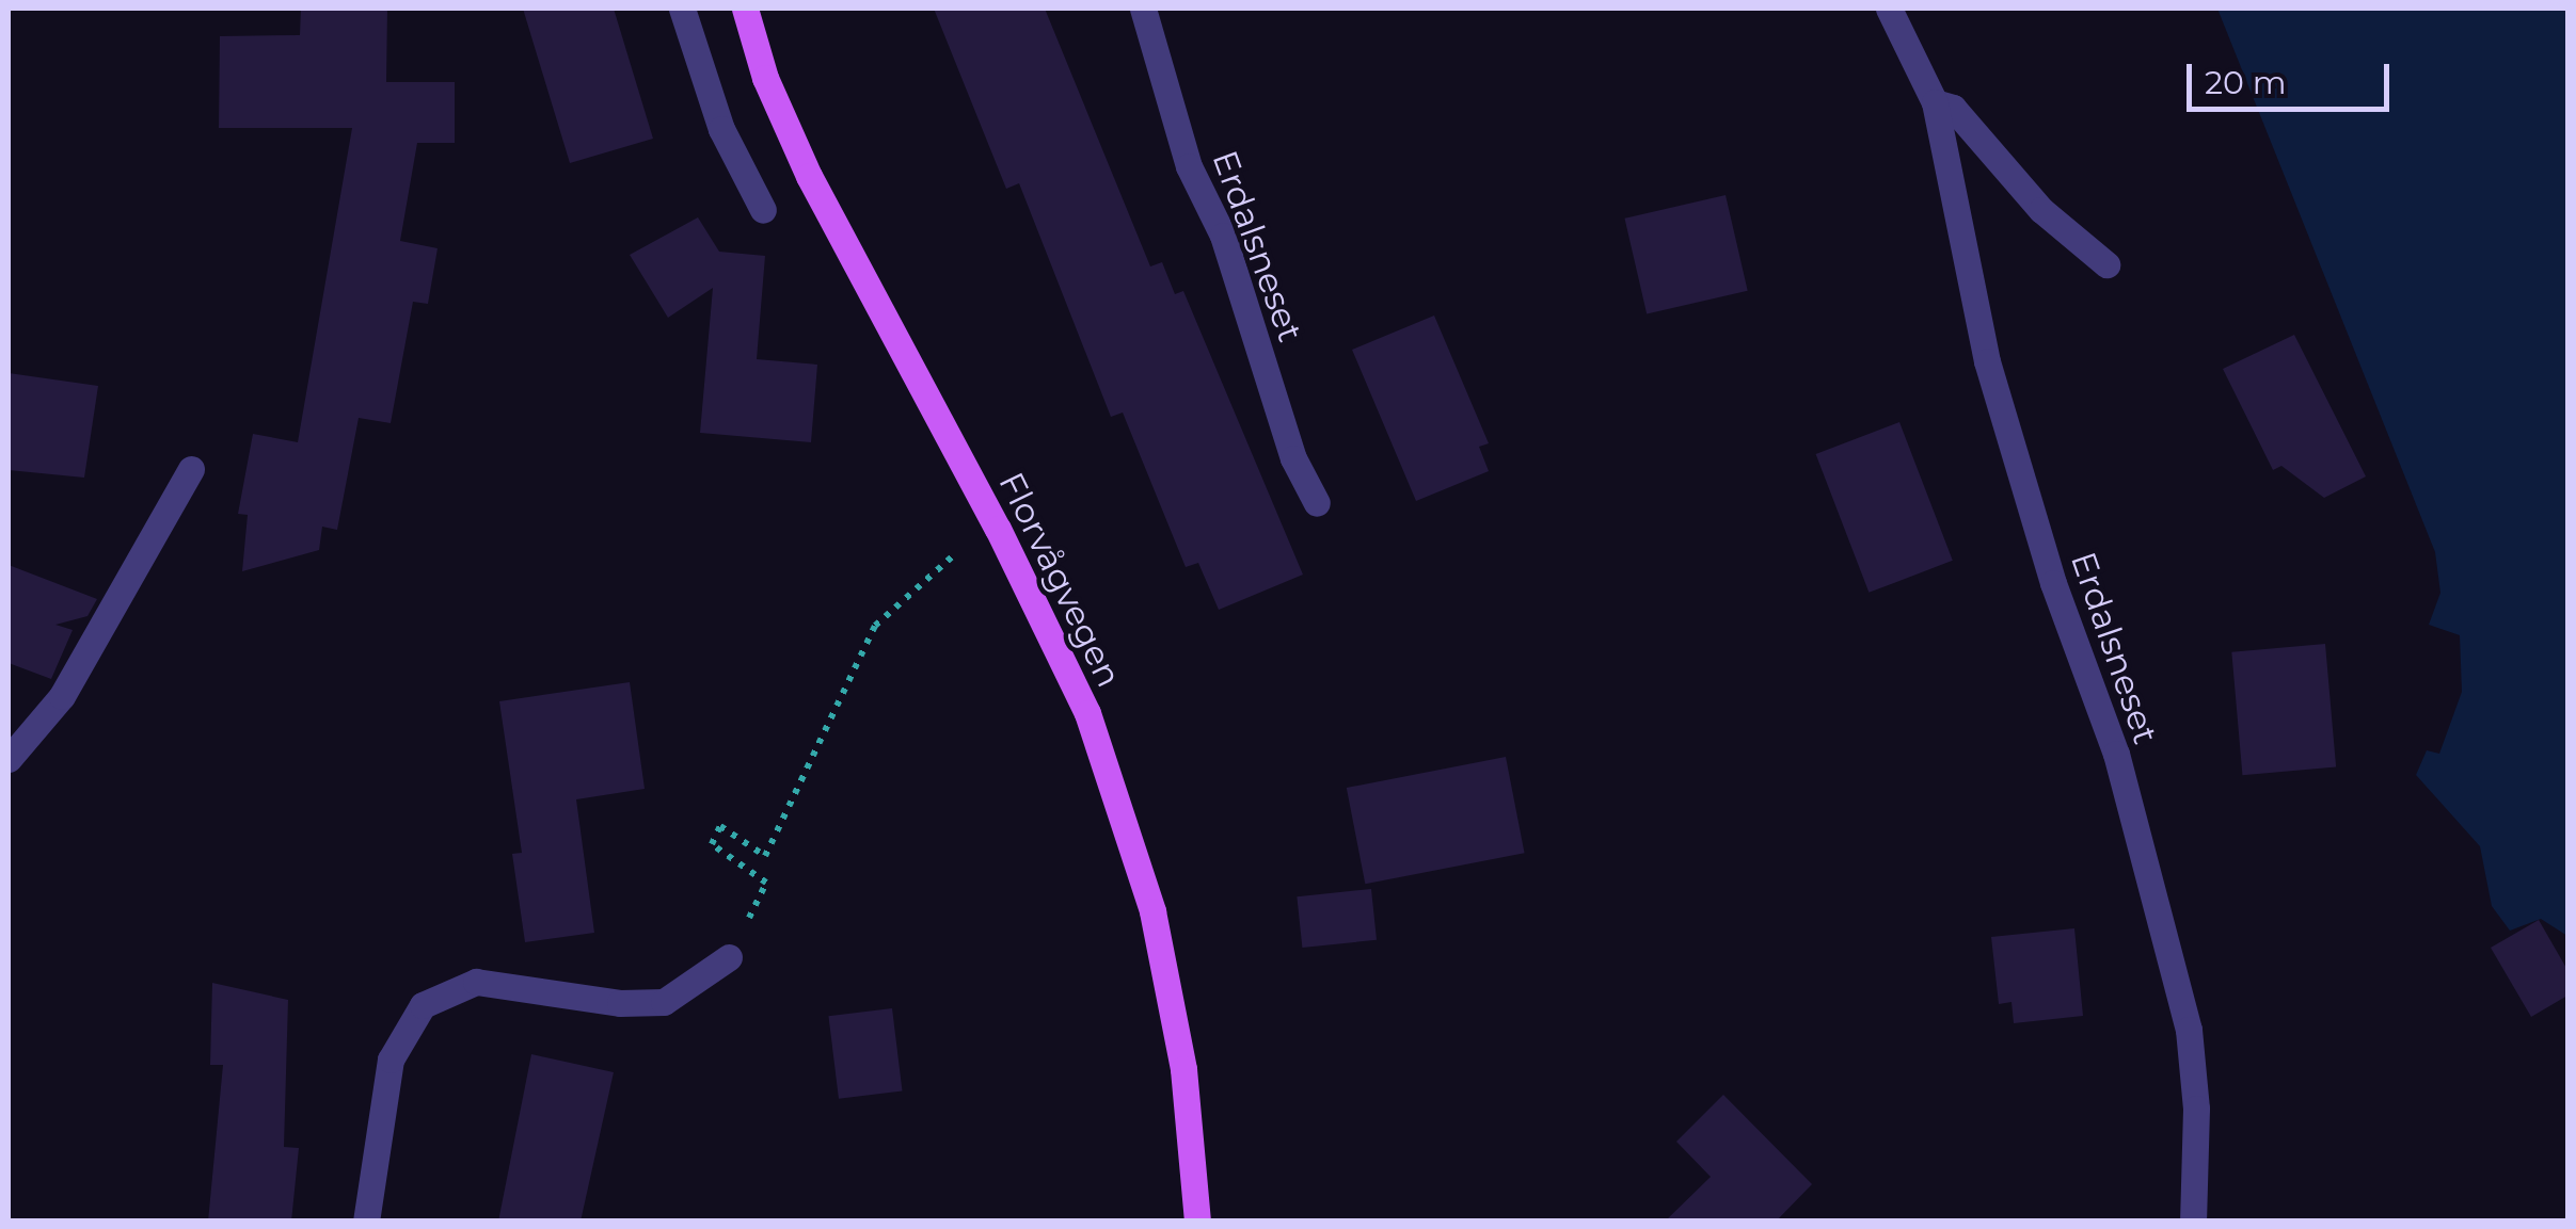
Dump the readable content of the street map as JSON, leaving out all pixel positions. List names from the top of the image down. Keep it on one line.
{"streets":{"main road":["Florvågvegen"],"street":["Erdalsneset"]},"scale_bar":"20 m"}
